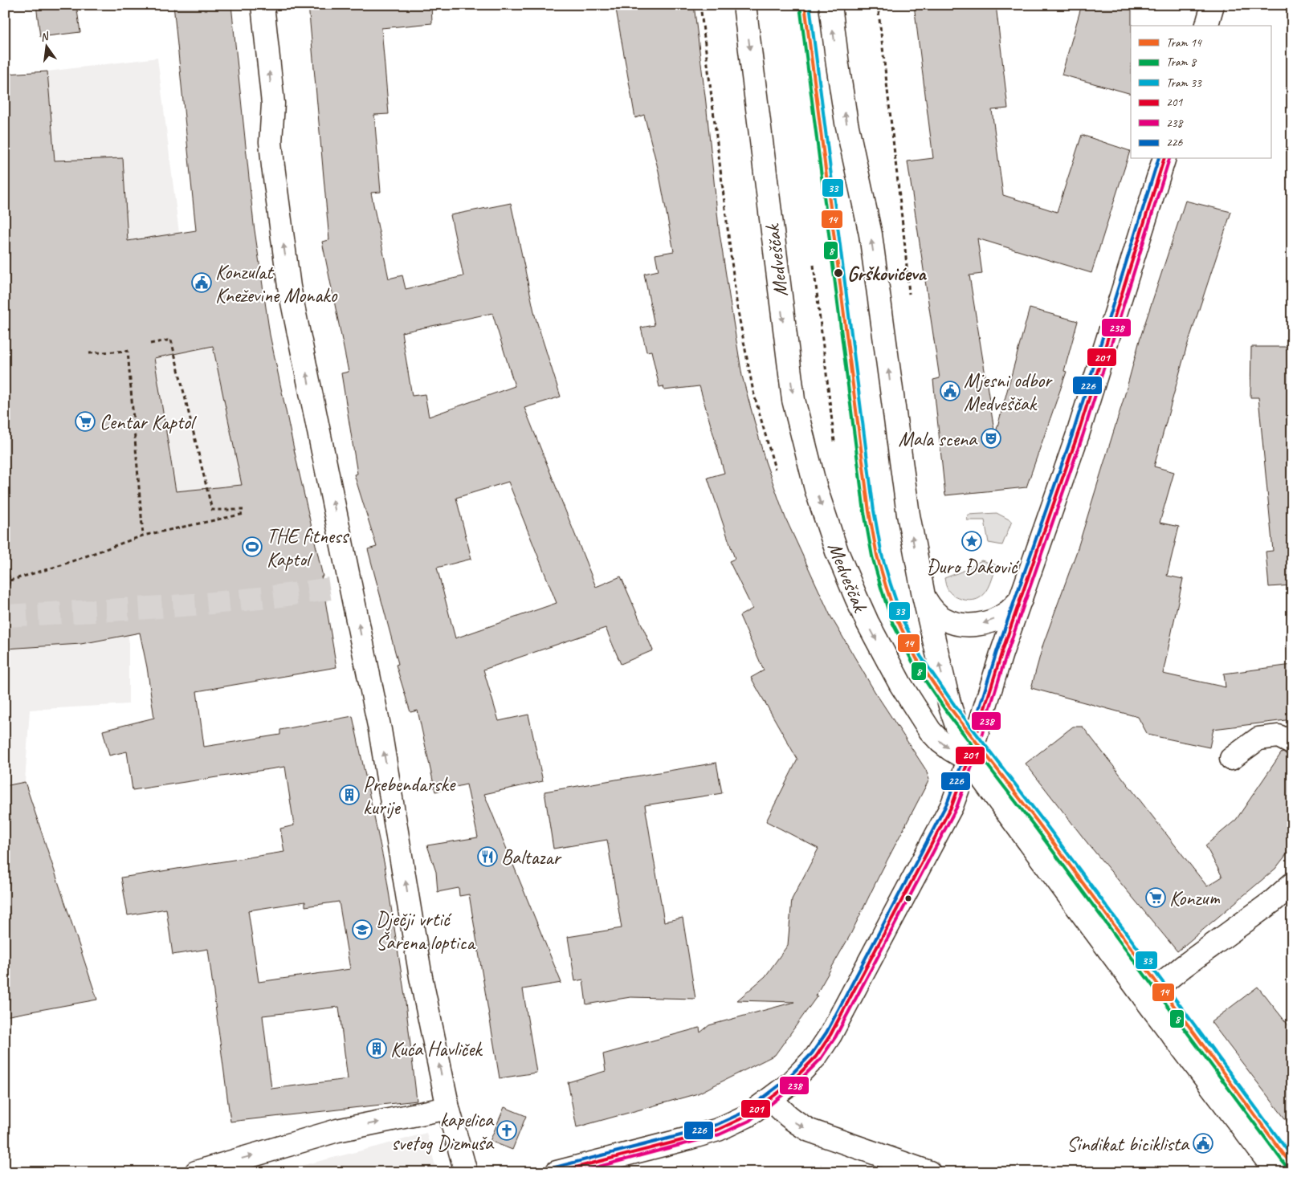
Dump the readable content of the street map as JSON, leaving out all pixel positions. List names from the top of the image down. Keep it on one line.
{"streets":{"street":["Medveščak"]},"places":{"other":["Grškovićeva"],"public building":["Konzulat Kneževine Monako","Mjesni odbor Medveščak","Sindikat biciklista"],"supermarket":["Centar Kaptol","Konzum"],"theatre":["Mala scena"],"place":["Đuro Đaković"],"sports":["THE fitness Kaptol"],"building":["Prebendarske kurije","Kuća Havliček"],"restaurant":["Baltazar"],"school or university":["Dječji vrtić Šarena loptica"],"church":["kapelica svetog Dizmuša"]},"lines":["tram line 14","tram line 33","tram line 8","transit line 201","transit line 238","transit line 226"],"legend":["Tram 14","Tram 8","Tram 33","201","238","226"],"north":"top"}
